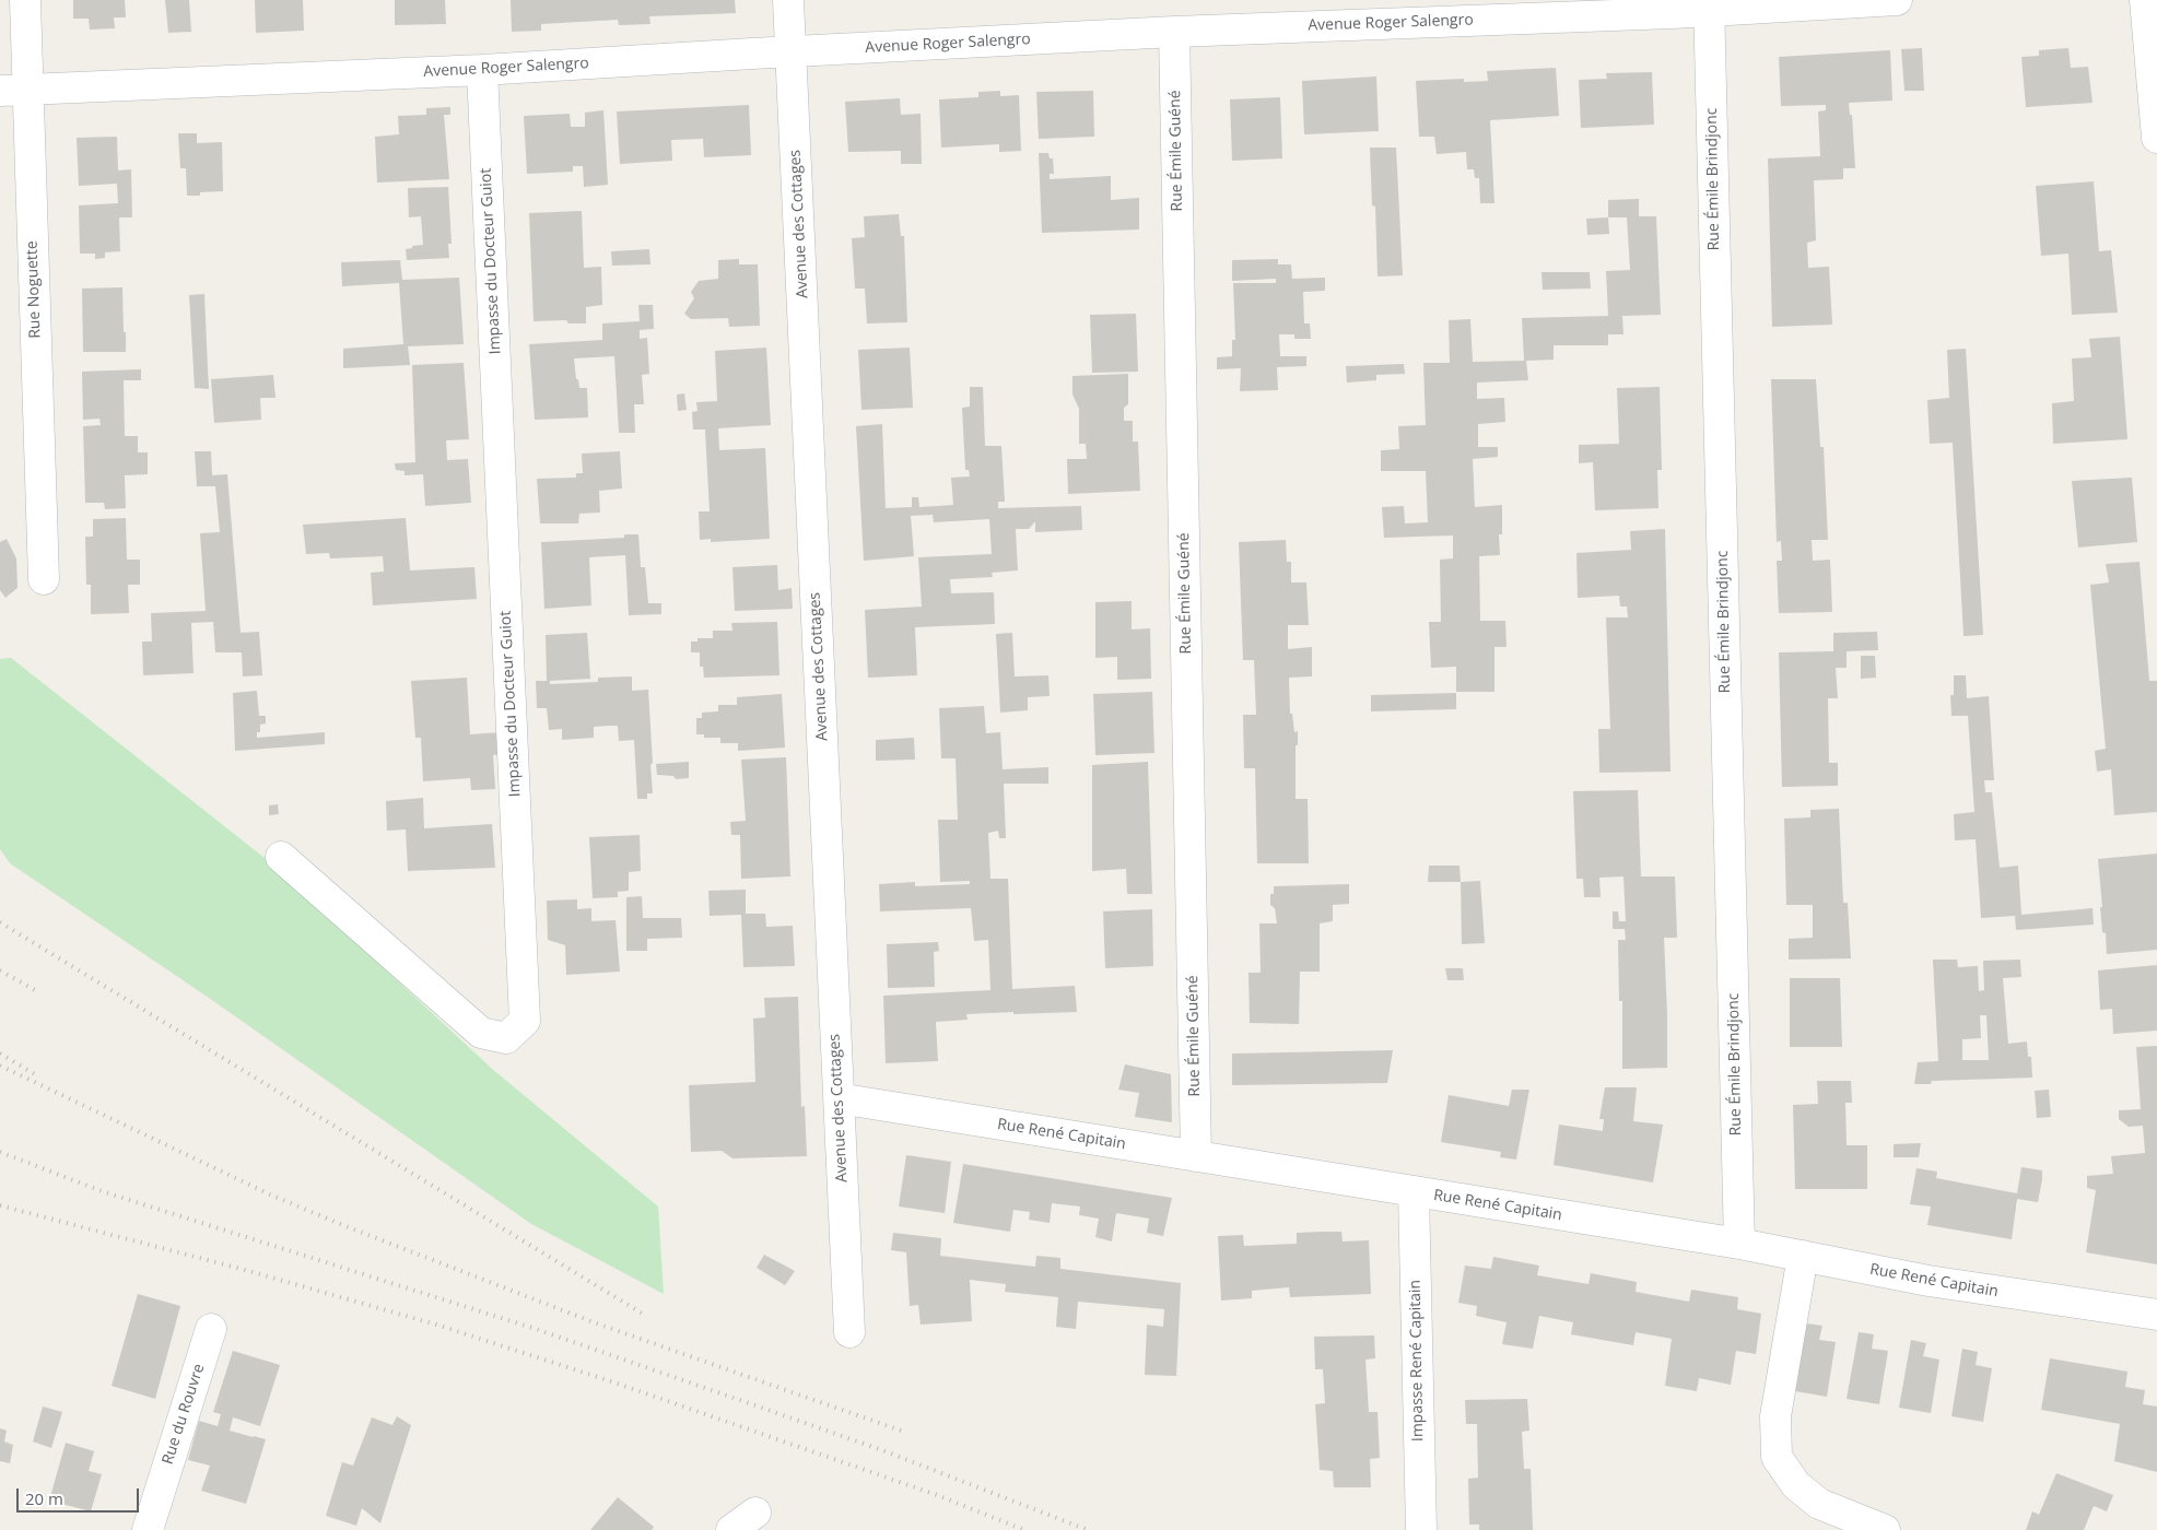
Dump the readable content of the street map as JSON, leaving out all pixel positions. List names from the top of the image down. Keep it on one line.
{"streets":{"street":["Avenue Roger Salengro","Rue Émile Guéné","Rue Émile Brindjonc","Avenue des Cottages","Impasse du Docteur Guiot","Rue Noguette","Rue René Capitain","Impasse René Capitain","Rue du Rouvre"]},"crossings":[["Avenue Roger Salengro","Rue Émile Guéné"],["Avenue Roger Salengro","Rue Émile Brindjonc"],["Avenue Roger Salengro","Avenue des Cottages"],["Avenue Roger Salengro","Impasse du Docteur Guiot"],["Avenue Roger Salengro","Rue Noguette"],["Rue Émile Guéné","Rue René Capitain"],["Rue Émile Brindjonc","Rue René Capitain"],["Avenue des Cottages","Rue René Capitain"],["Rue René Capitain","Impasse René Capitain"]],"scale_bar":"20 m"}
